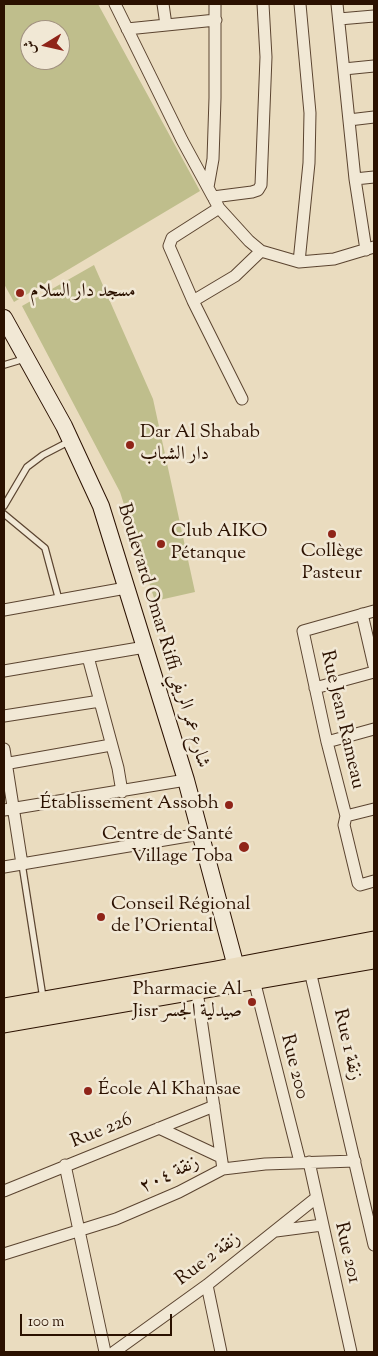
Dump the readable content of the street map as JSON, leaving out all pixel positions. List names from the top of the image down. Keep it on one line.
{"streets":{"street":["Boulevard Omar Riffi شارع عمر الريفي","Rue Jean Rameau","Rue 1 زنقة","Rue 200","Rue 226","زنقة ٢٠٤","Rue 201","Rue 2 زنقة"]},"crossings":[["Boulevard Omar Riffi شارع عمر الريفي","Rue 200"],["Rue 1 زنقة","زنقة ٢٠٤"],["Rue 200","زنقة ٢٠٤"],["Rue 200","Rue 201"],["زنقة ٢٠٤","Rue 201"],["Rue 201","Rue 2 زنقة"]],"places":["مسجد دار السلام","Dar Al Shabab دار الشباب","Collège Pasteur","Club AIKO Pétanque","Établissement Assobh","Centre de Santé Village Toba","Conseil Régional de l'Oriental","Pharmacie Al Jisr صيدلية الجسر","École Al Khansae"],"scale_bar":"100 m","north":"left"}
